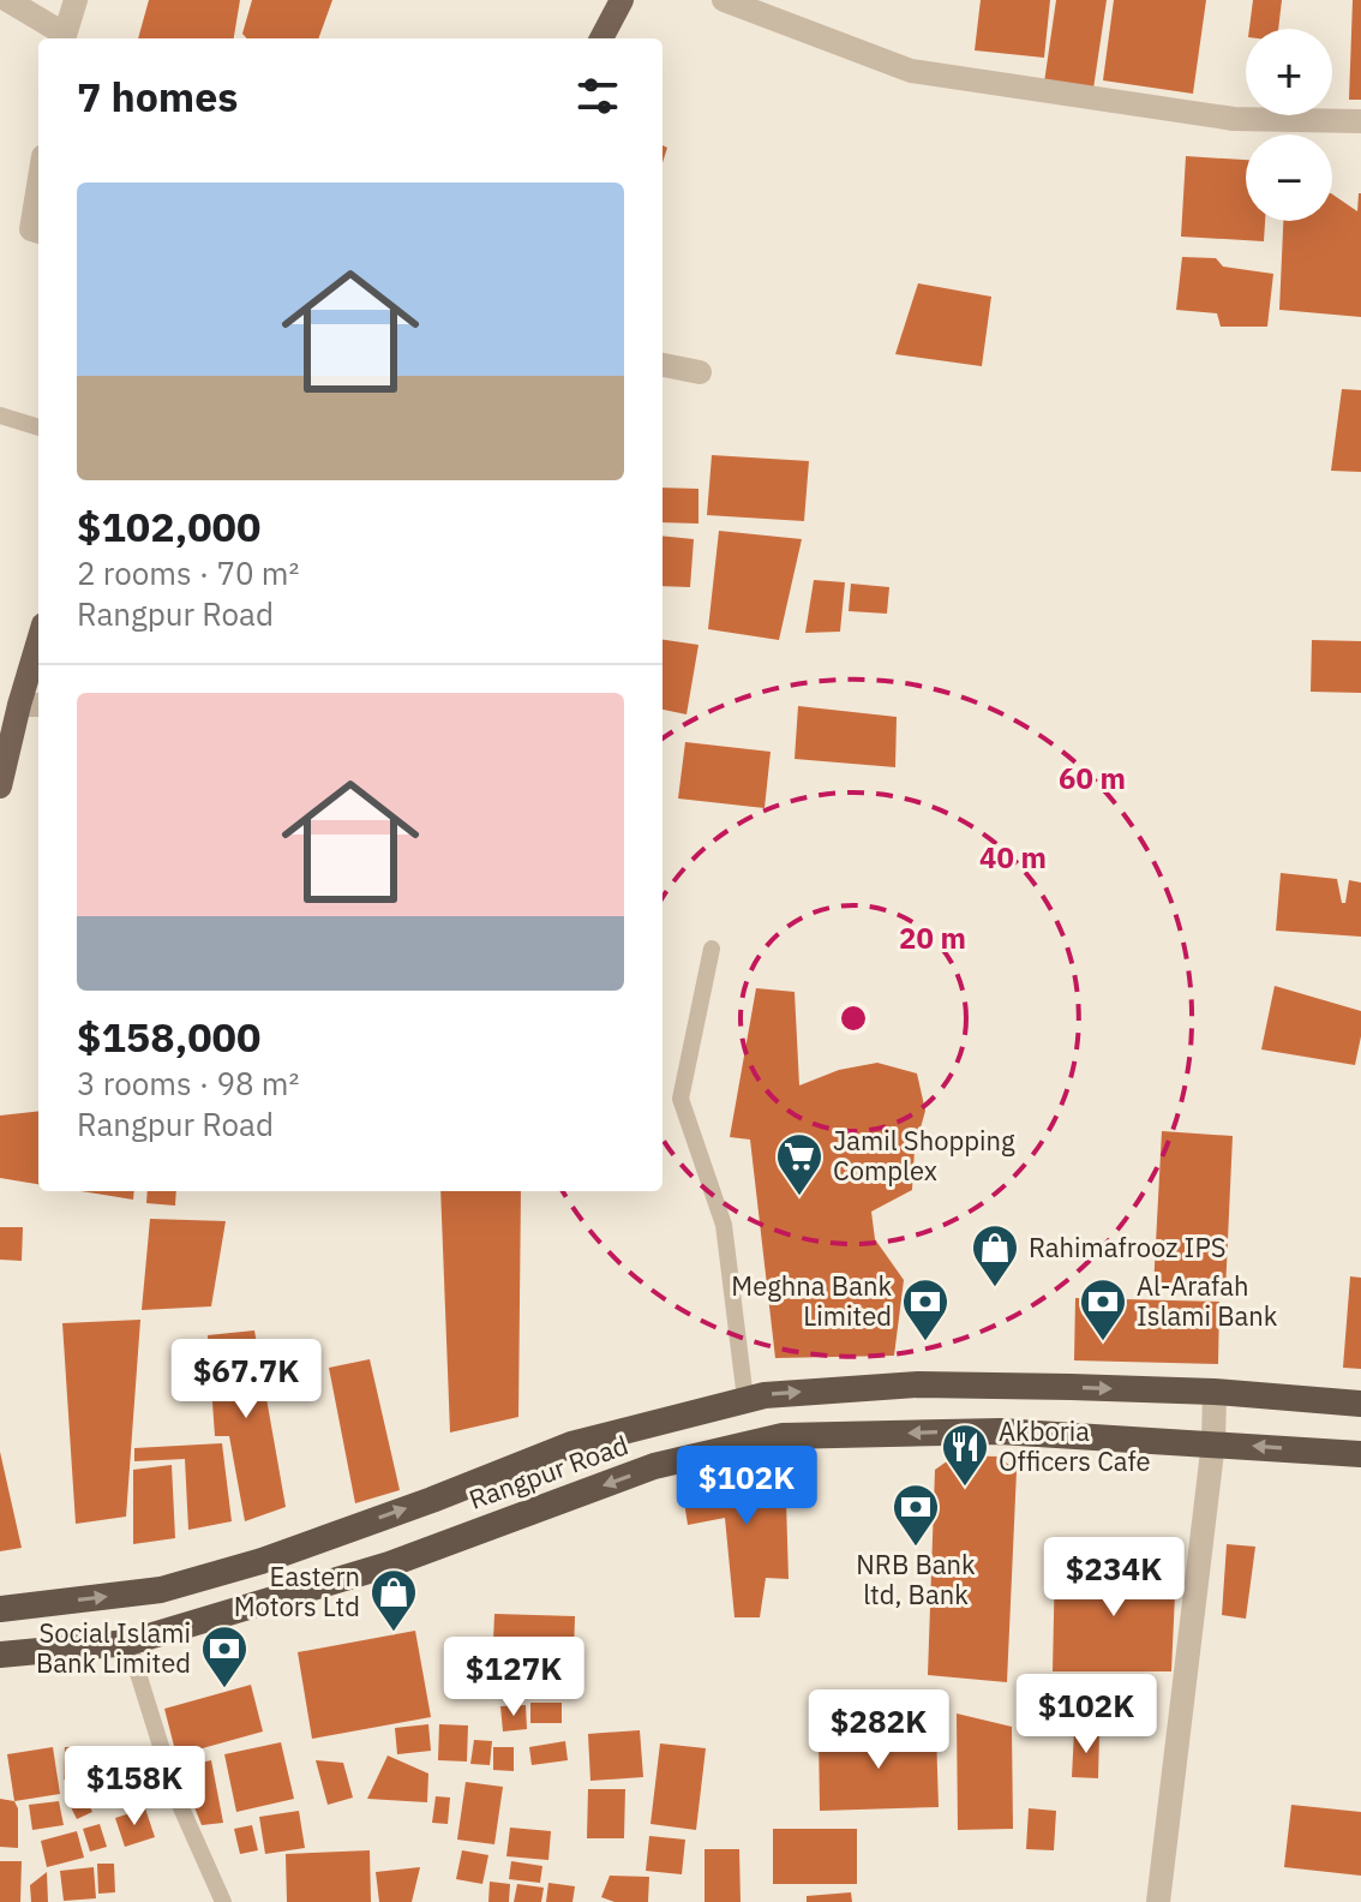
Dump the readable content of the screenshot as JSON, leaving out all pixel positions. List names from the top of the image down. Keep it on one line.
{"streets":{"highway":["Rangpur Road"]},"places":{"supermarket":["Jamil Shopping Complex"],"shop":["Rahimafrooz IPS","Eastern Motors Ltd"],"bank":["Meghna Bank Limited","Al-Arafah Islami Bank","NRB Bank ltd, Bank","Social Islami Bank Limited"],"restaurant":["Akboria Officers Cafe"]},"page":{"map_buttons":["+","−"],"heading":"7 homes","list":[{"name":"$102,000","note":"2 rooms · 70 m² · Rangpur Road"},{"name":"$158,000","note":"3 rooms · 98 m² · Rangpur Road"}],"price":["$67.7K","$102K","$234K","$127K","$102K","$282K","$158K"]},"rings":["60 m","40 m","20 m"]}
